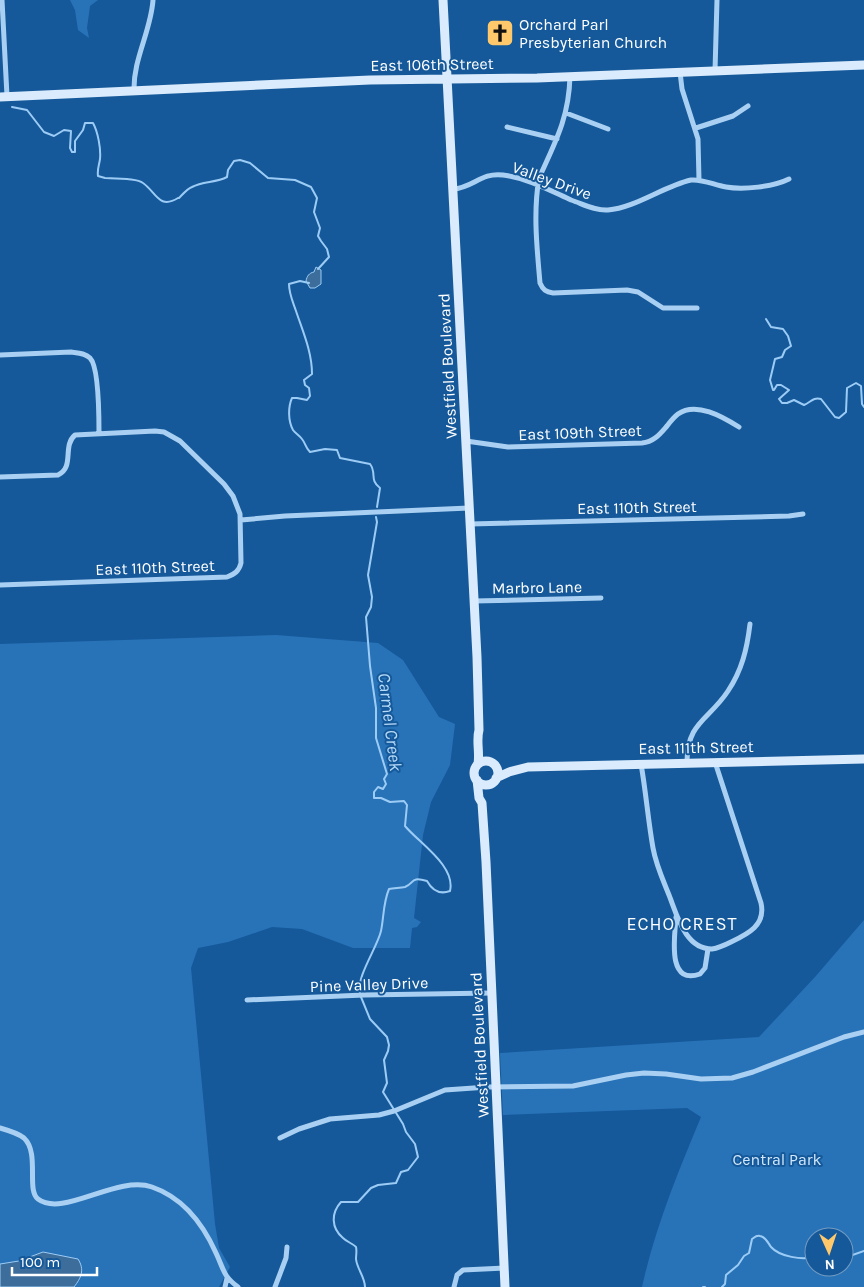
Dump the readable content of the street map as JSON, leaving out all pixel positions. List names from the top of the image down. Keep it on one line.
{"streets":{"main road":["East 106th Street","Westfield Boulevard","East 111th Street"],"street":["Valley Drive","East 109th Street","East 110th Street","Marbro Lane","Pine Valley Drive"]},"crossings":[["East 106th Street","Westfield Boulevard"],["Valley Drive","Westfield Boulevard"],["Westfield Boulevard","East 109th Street"],["Westfield Boulevard","East 110th Street"],["Westfield Boulevard","Marbro Lane"],["Westfield Boulevard","East 111th Street"],["Westfield Boulevard","Pine Valley Drive"]],"districts":["ECHO CREST"],"water":["Carmel Creek"],"parks":["Central Park"],"places":{"church":["Orchard Parl Presbyterian Church"]},"scale_bar":"100 m","north":"bottom"}
